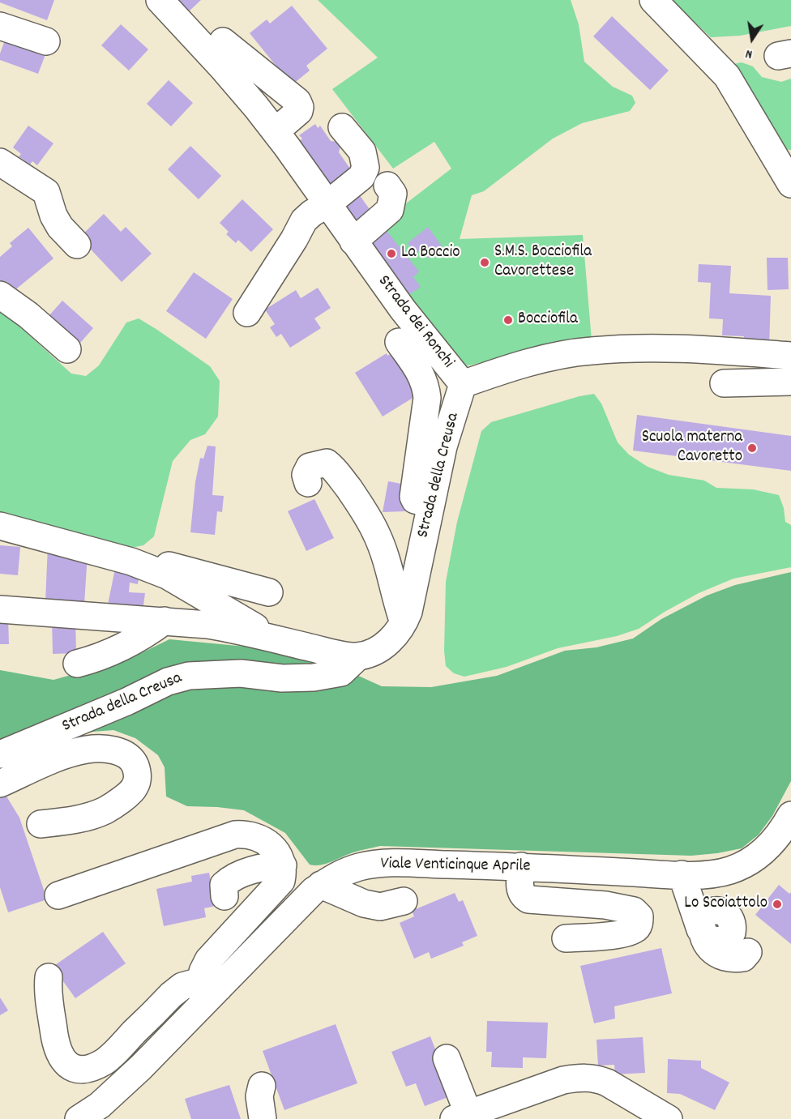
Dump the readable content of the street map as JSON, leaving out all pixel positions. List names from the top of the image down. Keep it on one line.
{"streets":{"street":["Strada dei Ronchi","Strada della Creusa","Viale Venticinque Aprile"]},"crossings":[["Strada dei Ronchi","Strada della Creusa"]],"places":["La Boccio","S.M.S. Bocciofila Cavorettese","Bocciofila","Scuola materna Cavoretto","Lo Scoiattolo"],"north":"bottom"}
